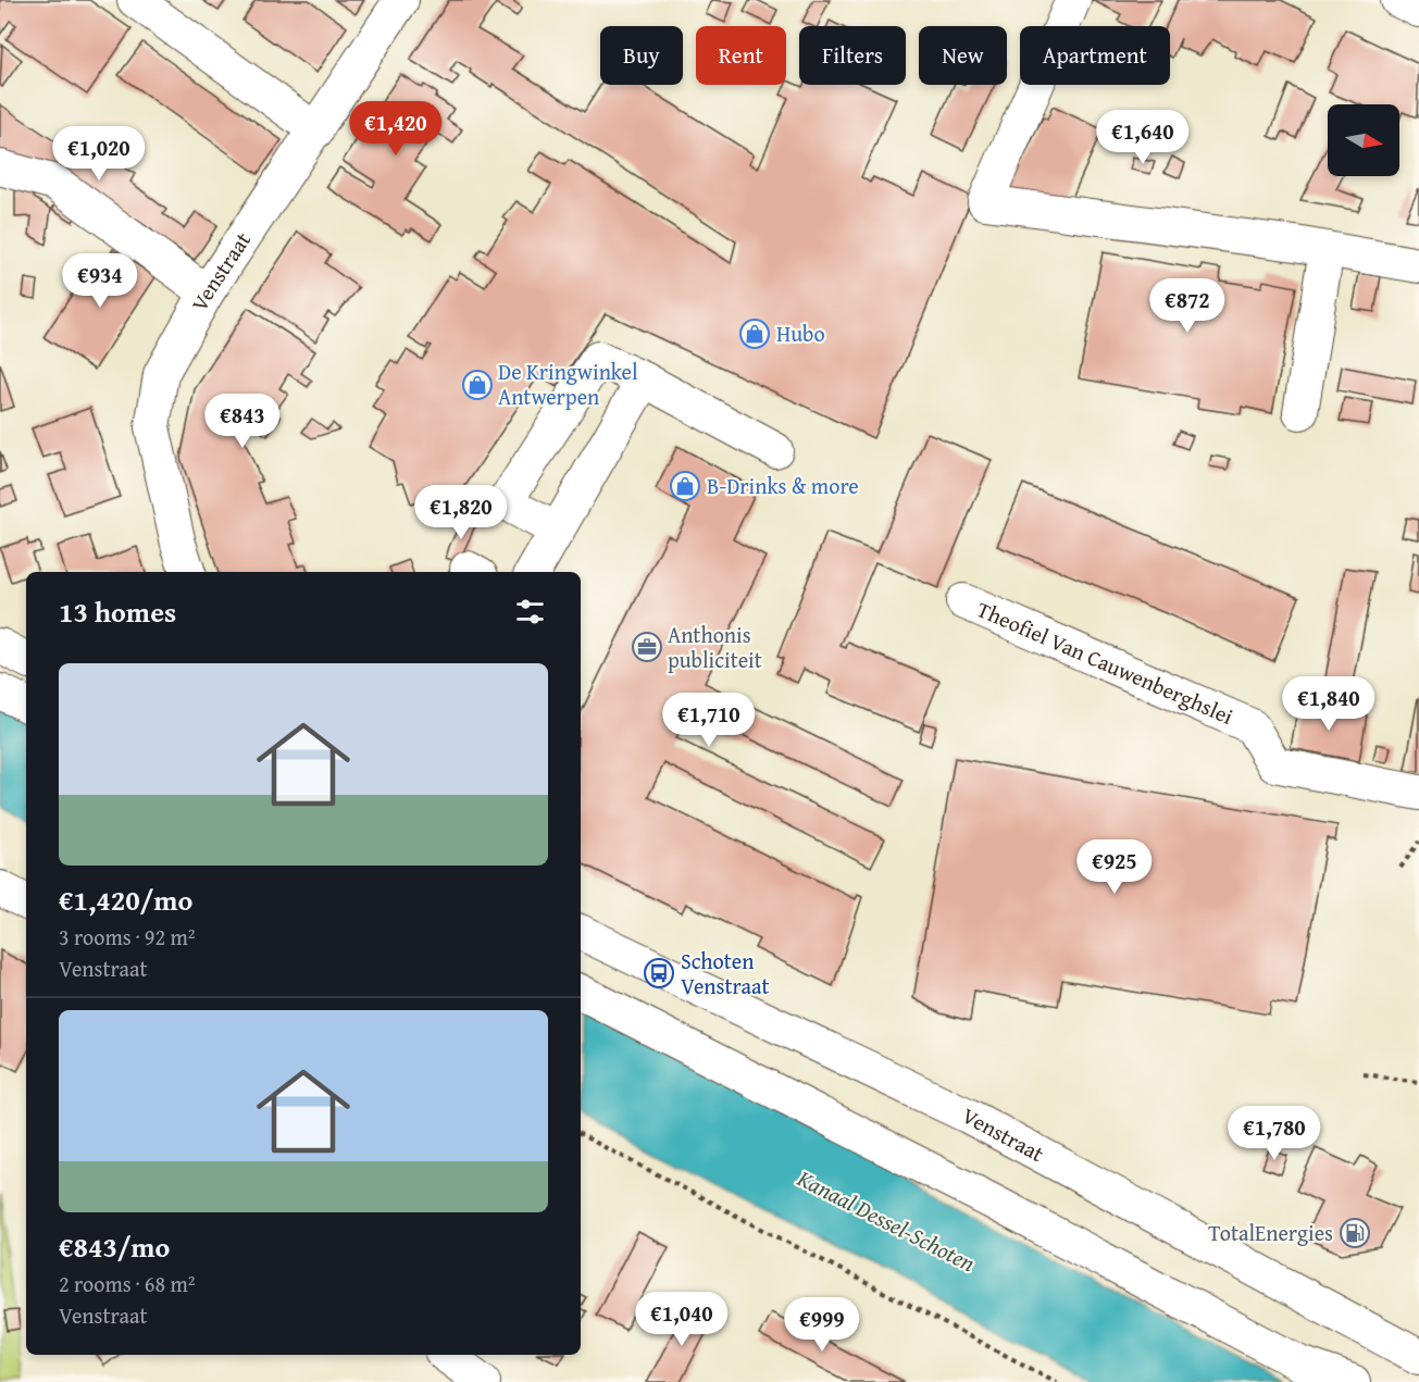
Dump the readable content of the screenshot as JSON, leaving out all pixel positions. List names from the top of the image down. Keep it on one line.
{"streets":{"street":["Venstraat","Theofiel Van Cauwenberghslei"]},"water":["Kanaal Dessel-Schoten"],"places":{"shop":["Hubo","De Kringwinkel Antwerpen","B-Drinks & more"],"office":["Anthonis publiciteit"],"bus stop":["Schoten Venstraat"],"fuel station":["TotalEnergies"]},"north":"right","page":{"chip":["Buy","Rent","Filters","New","Apartment"],"price":["€1,420","€1,640","€1,020","€934","€872","€843","€1,820","€1,840","€1,710","€925","€1,780","€1,040","€999"],"heading":"13 homes","list":[{"name":"€1,420/mo","note":"3 rooms · 92 m² · Venstraat"},{"name":"€843/mo","note":"2 rooms · 68 m² · Venstraat"}]}}
